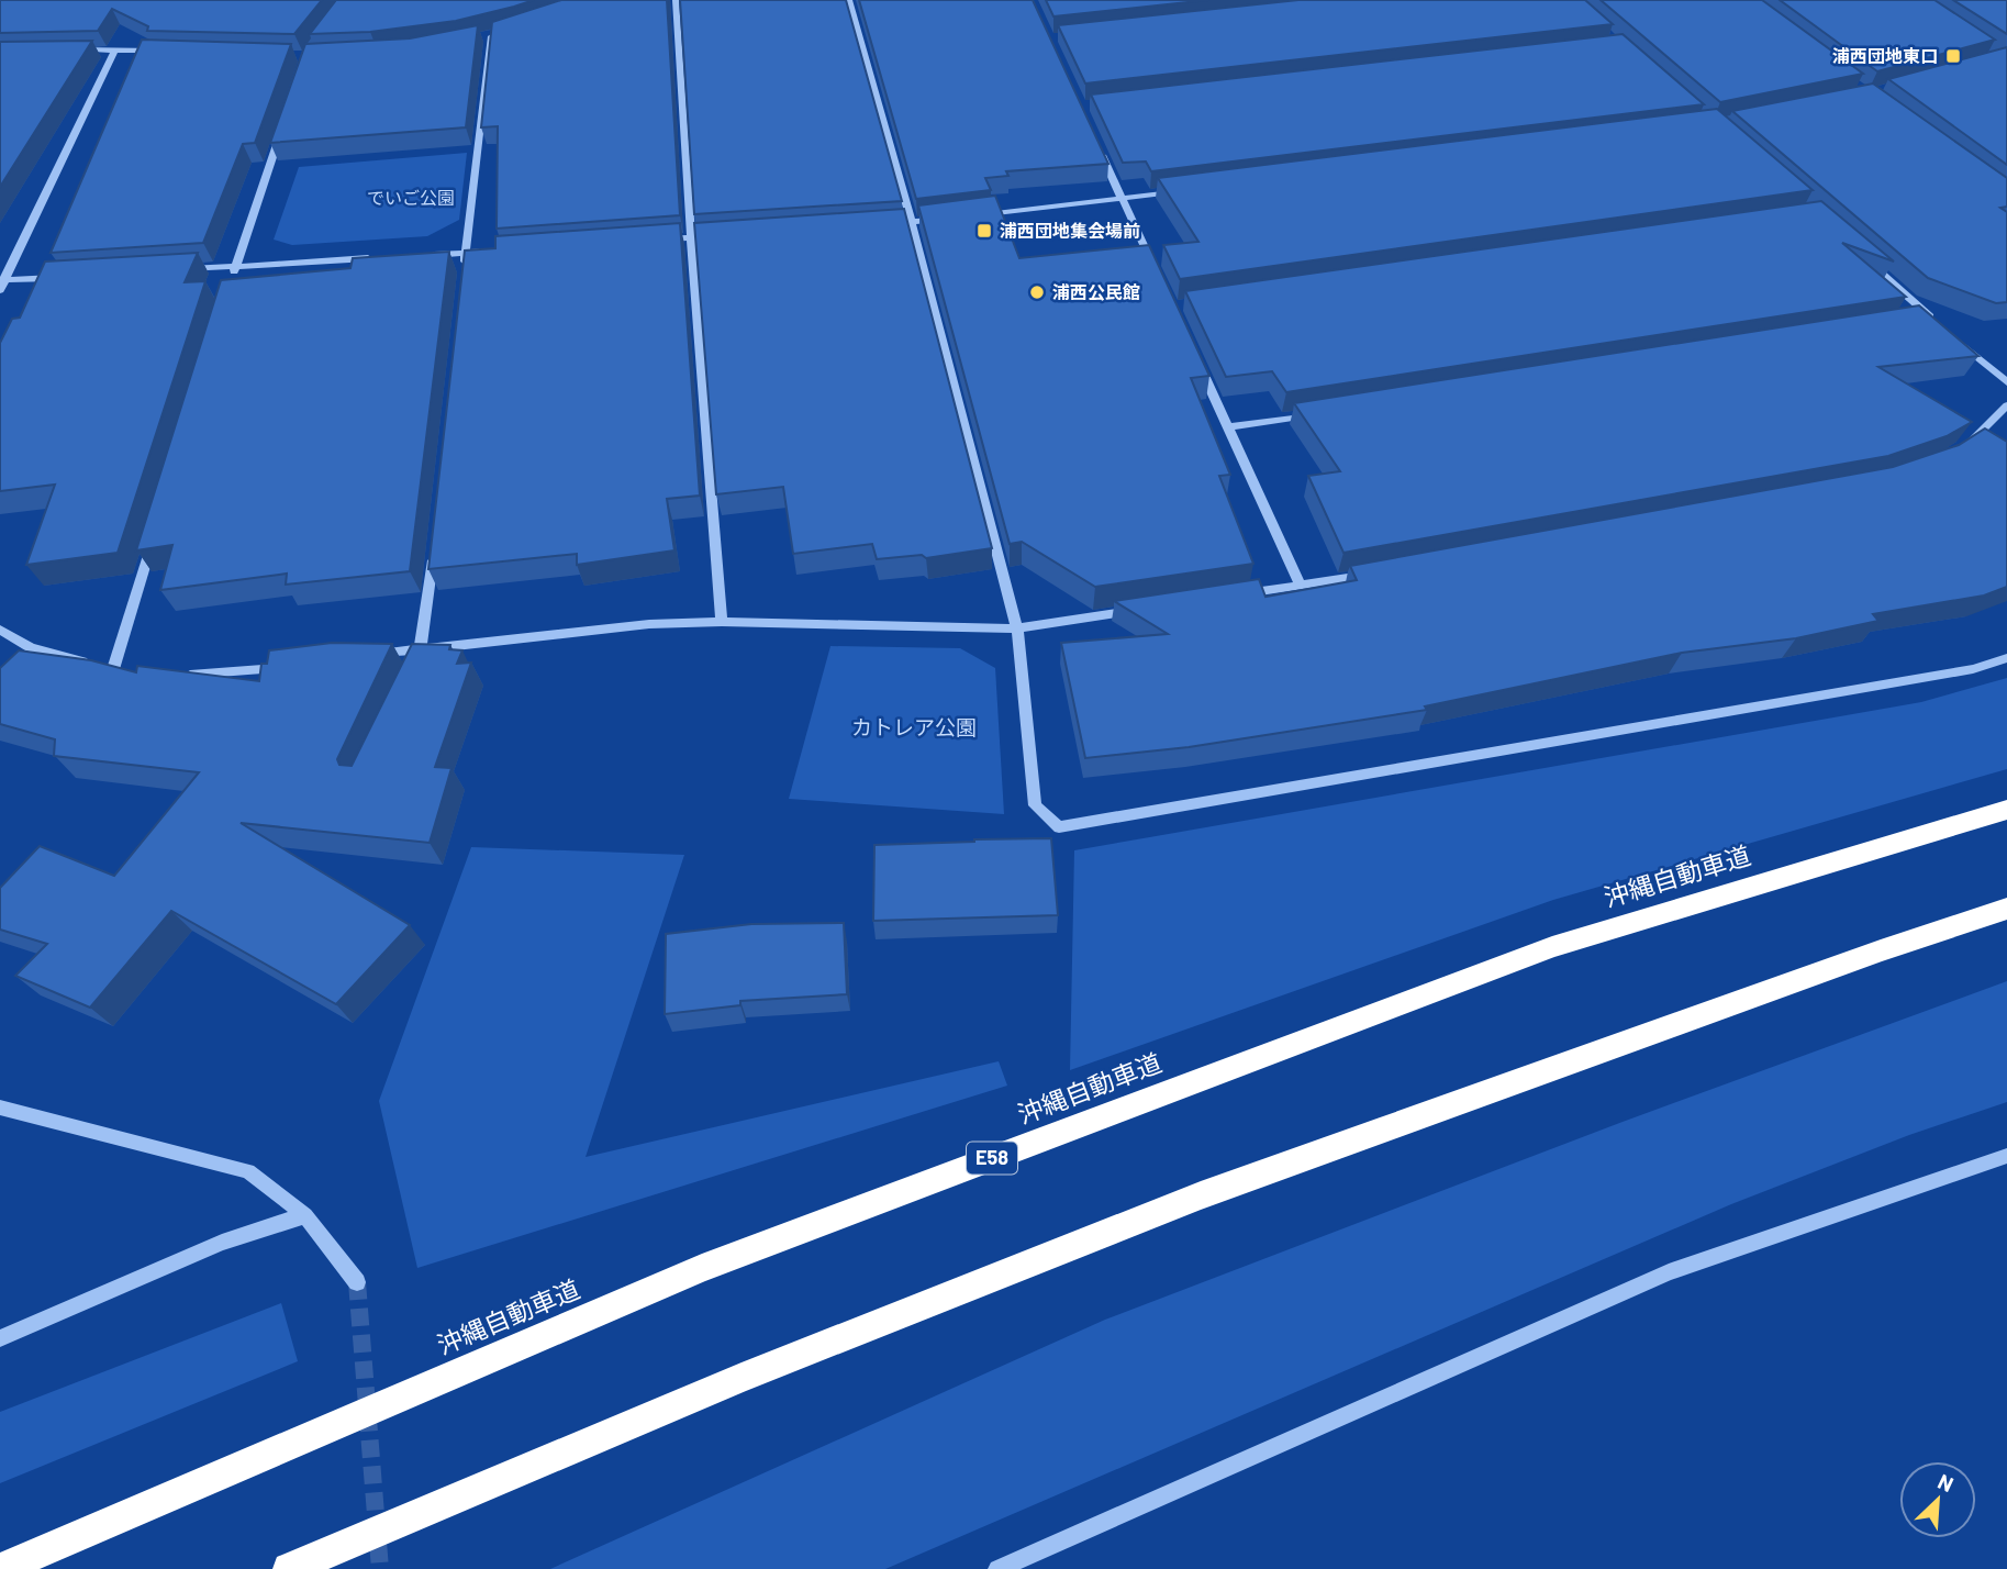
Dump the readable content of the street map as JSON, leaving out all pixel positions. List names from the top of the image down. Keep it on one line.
{"streets":{"highway":["沖縄自動車道","E58"]},"parks":["でいご公園","カトレア公園"],"places":{"transit":["浦西団地東口","浦西団地集会場前"],"other":["浦西公民館"]},"north":"top right"}
